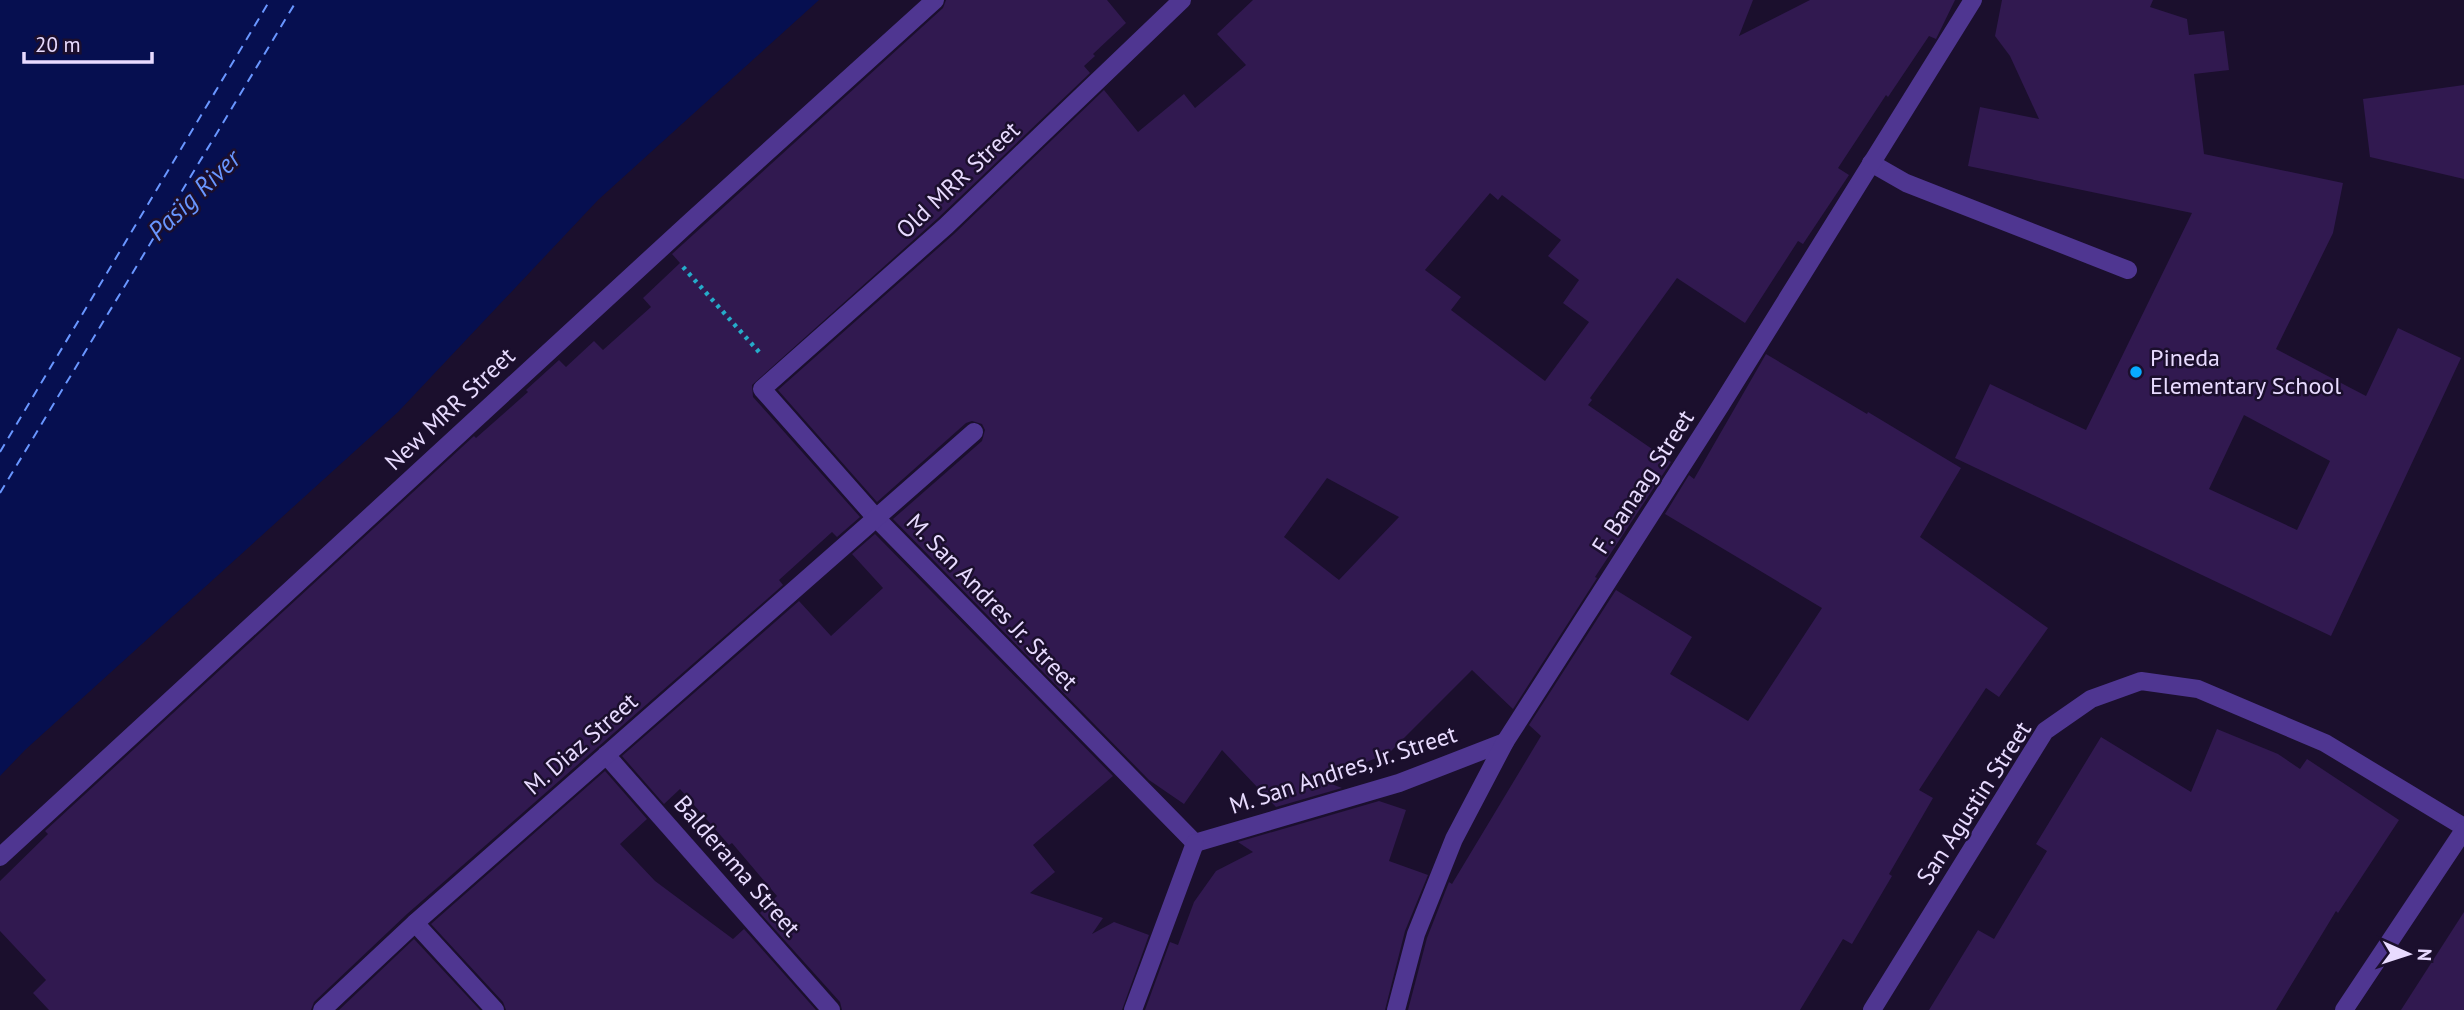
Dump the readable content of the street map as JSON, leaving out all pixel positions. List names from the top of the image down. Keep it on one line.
{"streets":{"street":["Old MRR Street","New MRR Street","F. Banaag Street","M. San Andres Jr. Street","M. Diaz Street","M. San Andres, Jr. Street","San Agustin Street","Balderama Street"]},"crossings":[["Old MRR Street","M. San Andres Jr. Street"],["F. Banaag Street","M. San Andres, Jr. Street"],["M. San Andres Jr. Street","M. Diaz Street"],["M. San Andres Jr. Street","M. San Andres, Jr. Street"],["M. Diaz Street","Balderama Street"]],"water":["Pasig River"],"places":["Pineda Elementary School"],"scale_bar":"20 m","north":"right"}
